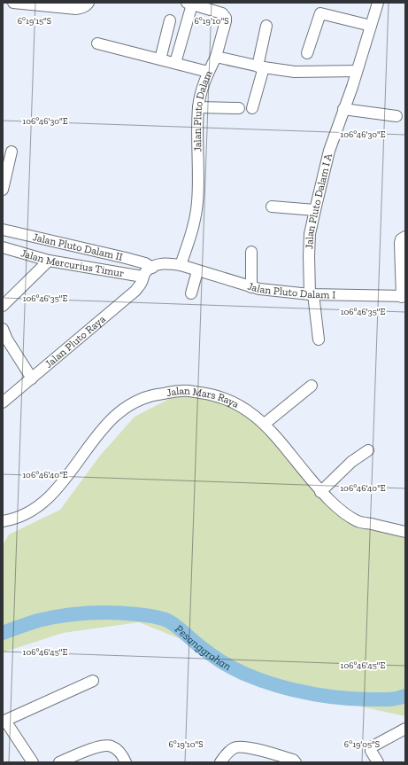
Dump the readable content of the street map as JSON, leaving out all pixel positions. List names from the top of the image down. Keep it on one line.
{"streets":{"street":["Jalan Pluto Dalam","Jalan Pluto Dalam I A","Jalan Pluto Dalam II","Jalan Mercurius Timur","Jalan Pluto Dalam I","Jalan Pluto Raya","Jalan Mars Raya"]},"crossings":[["Jalan Pluto Dalam","Jalan Pluto Dalam I A"],["Jalan Pluto Dalam","Jalan Pluto Dalam I"],["Jalan Pluto Dalam I A","Jalan Pluto Dalam I"],["Jalan Mercurius Timur","Jalan Pluto Raya"]],"water":["Pesanggrahan"],"coordinates":["6°19'15\"S","6°19'10\"S","106°46'30\"E","106°46'35\"E","106°46'40\"E","106°46'45\"E","6°19'05\"S"]}
